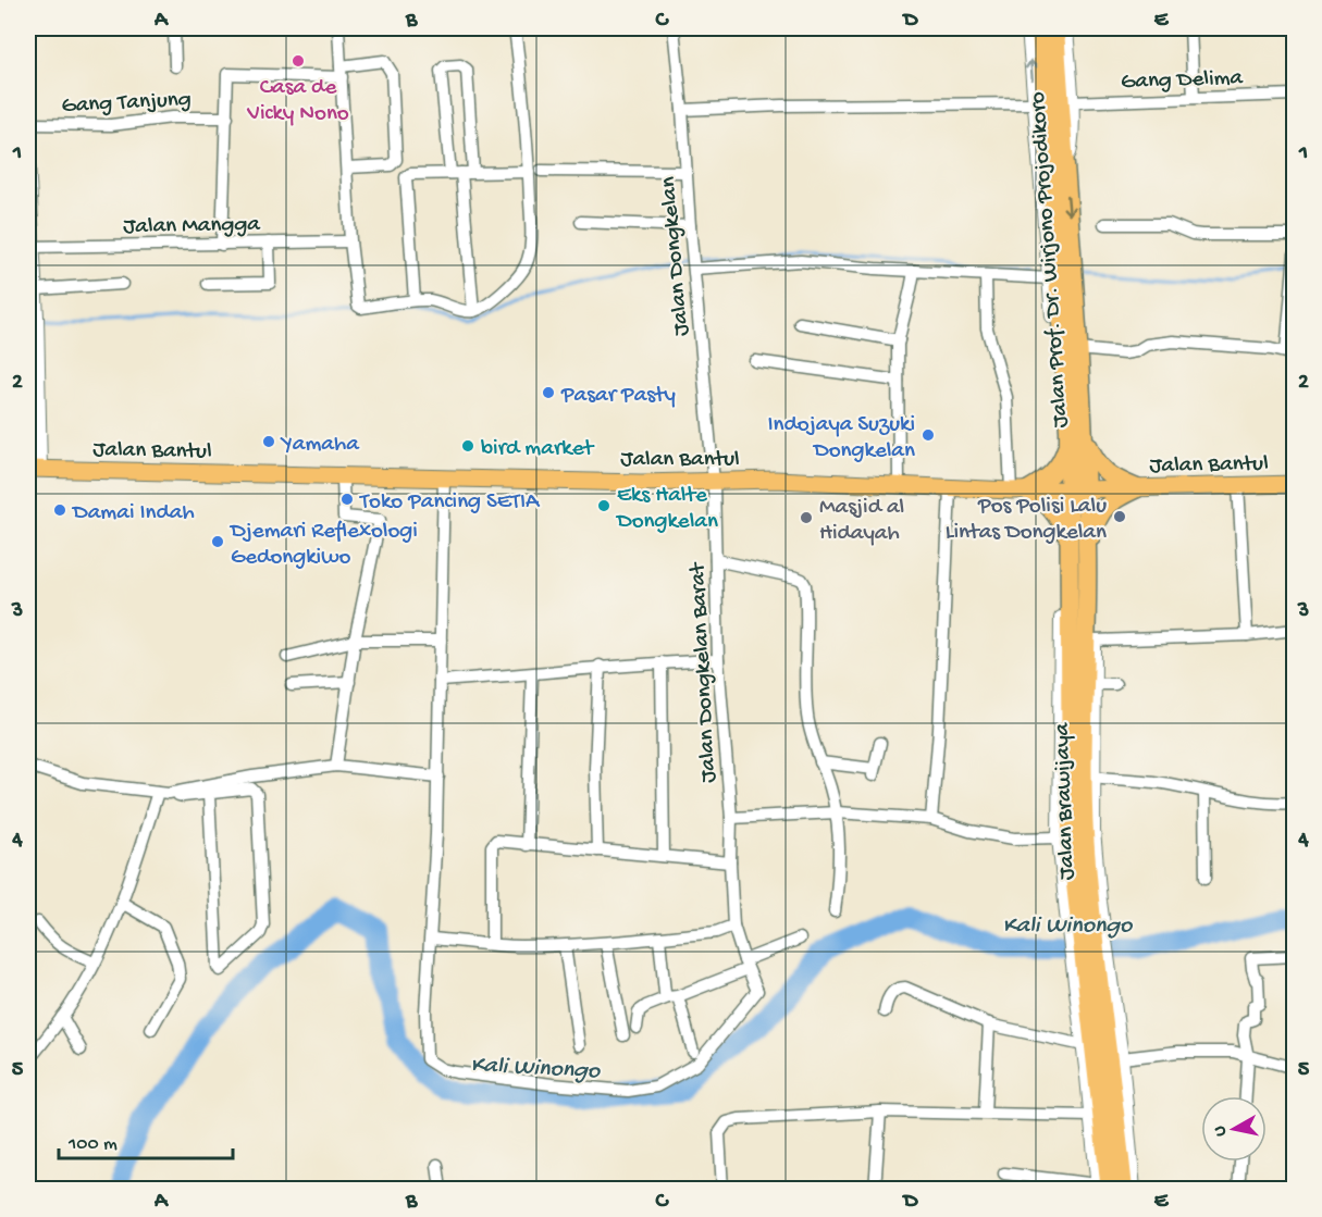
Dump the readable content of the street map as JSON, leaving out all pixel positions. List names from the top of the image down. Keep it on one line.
{"streets":{"highway":["Jalan Prof. Dr. Wirjono Projodikoro","Jalan Brawijaya"],"main road":["Jalan Bantul"],"street":["Gang Delima","Gang Tanjung","Jalan Mangga","Jalan Dongkelan","Jalan Dongkelan Barat"]},"crossings":[["Jalan Dongkelan","Jalan Bantul"],["Jalan Dongkelan","Jalan Dongkelan Barat"],["Jalan Prof. Dr. Wirjono Projodikoro","Jalan Bantul"],["Jalan Prof. Dr. Wirjono Projodikoro","Jalan Brawijaya"],["Jalan Bantul","Jalan Dongkelan Barat"],["Jalan Bantul","Jalan Brawijaya"]],"water":["Kali Winongo"],"places":["Casa de Vicky Nono","Pasar Pasty","Indojaya Suzuki Dongkelan","Yamaha","bird market","Toko Pancing SETIA","Eks Halte Dongkelan","Damai Indah","Pos Polisi Lalu Lintas Dongkelan","Masjid al Hidayah","Djemari Reflexologi Gedongkiwo"],"scale_bar":"100 m","north":"left","grid":{"columns":["A","B","C","D","E"],"rows":["1","2","3","4","5"]}}
